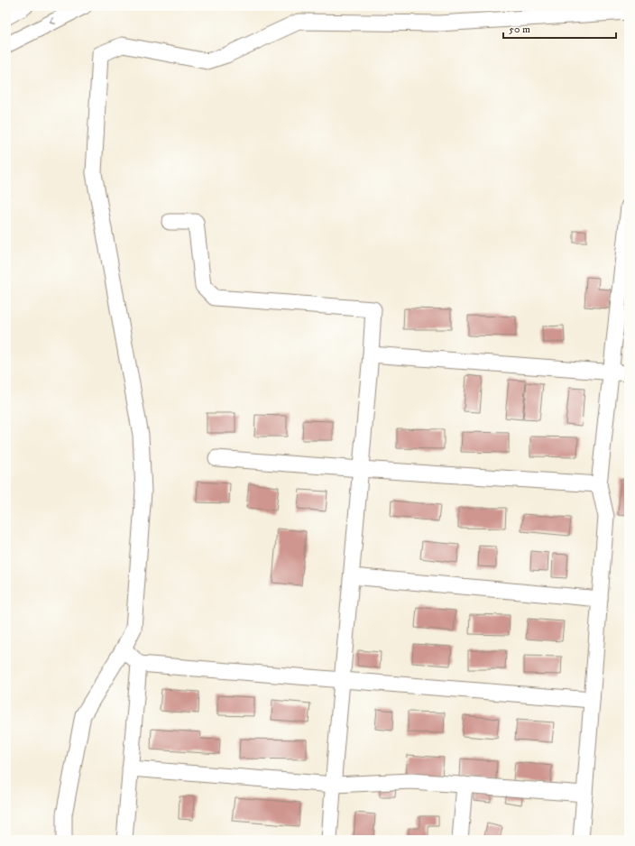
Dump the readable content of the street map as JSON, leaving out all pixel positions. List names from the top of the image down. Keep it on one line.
{"scale_bar":"50 m"}
